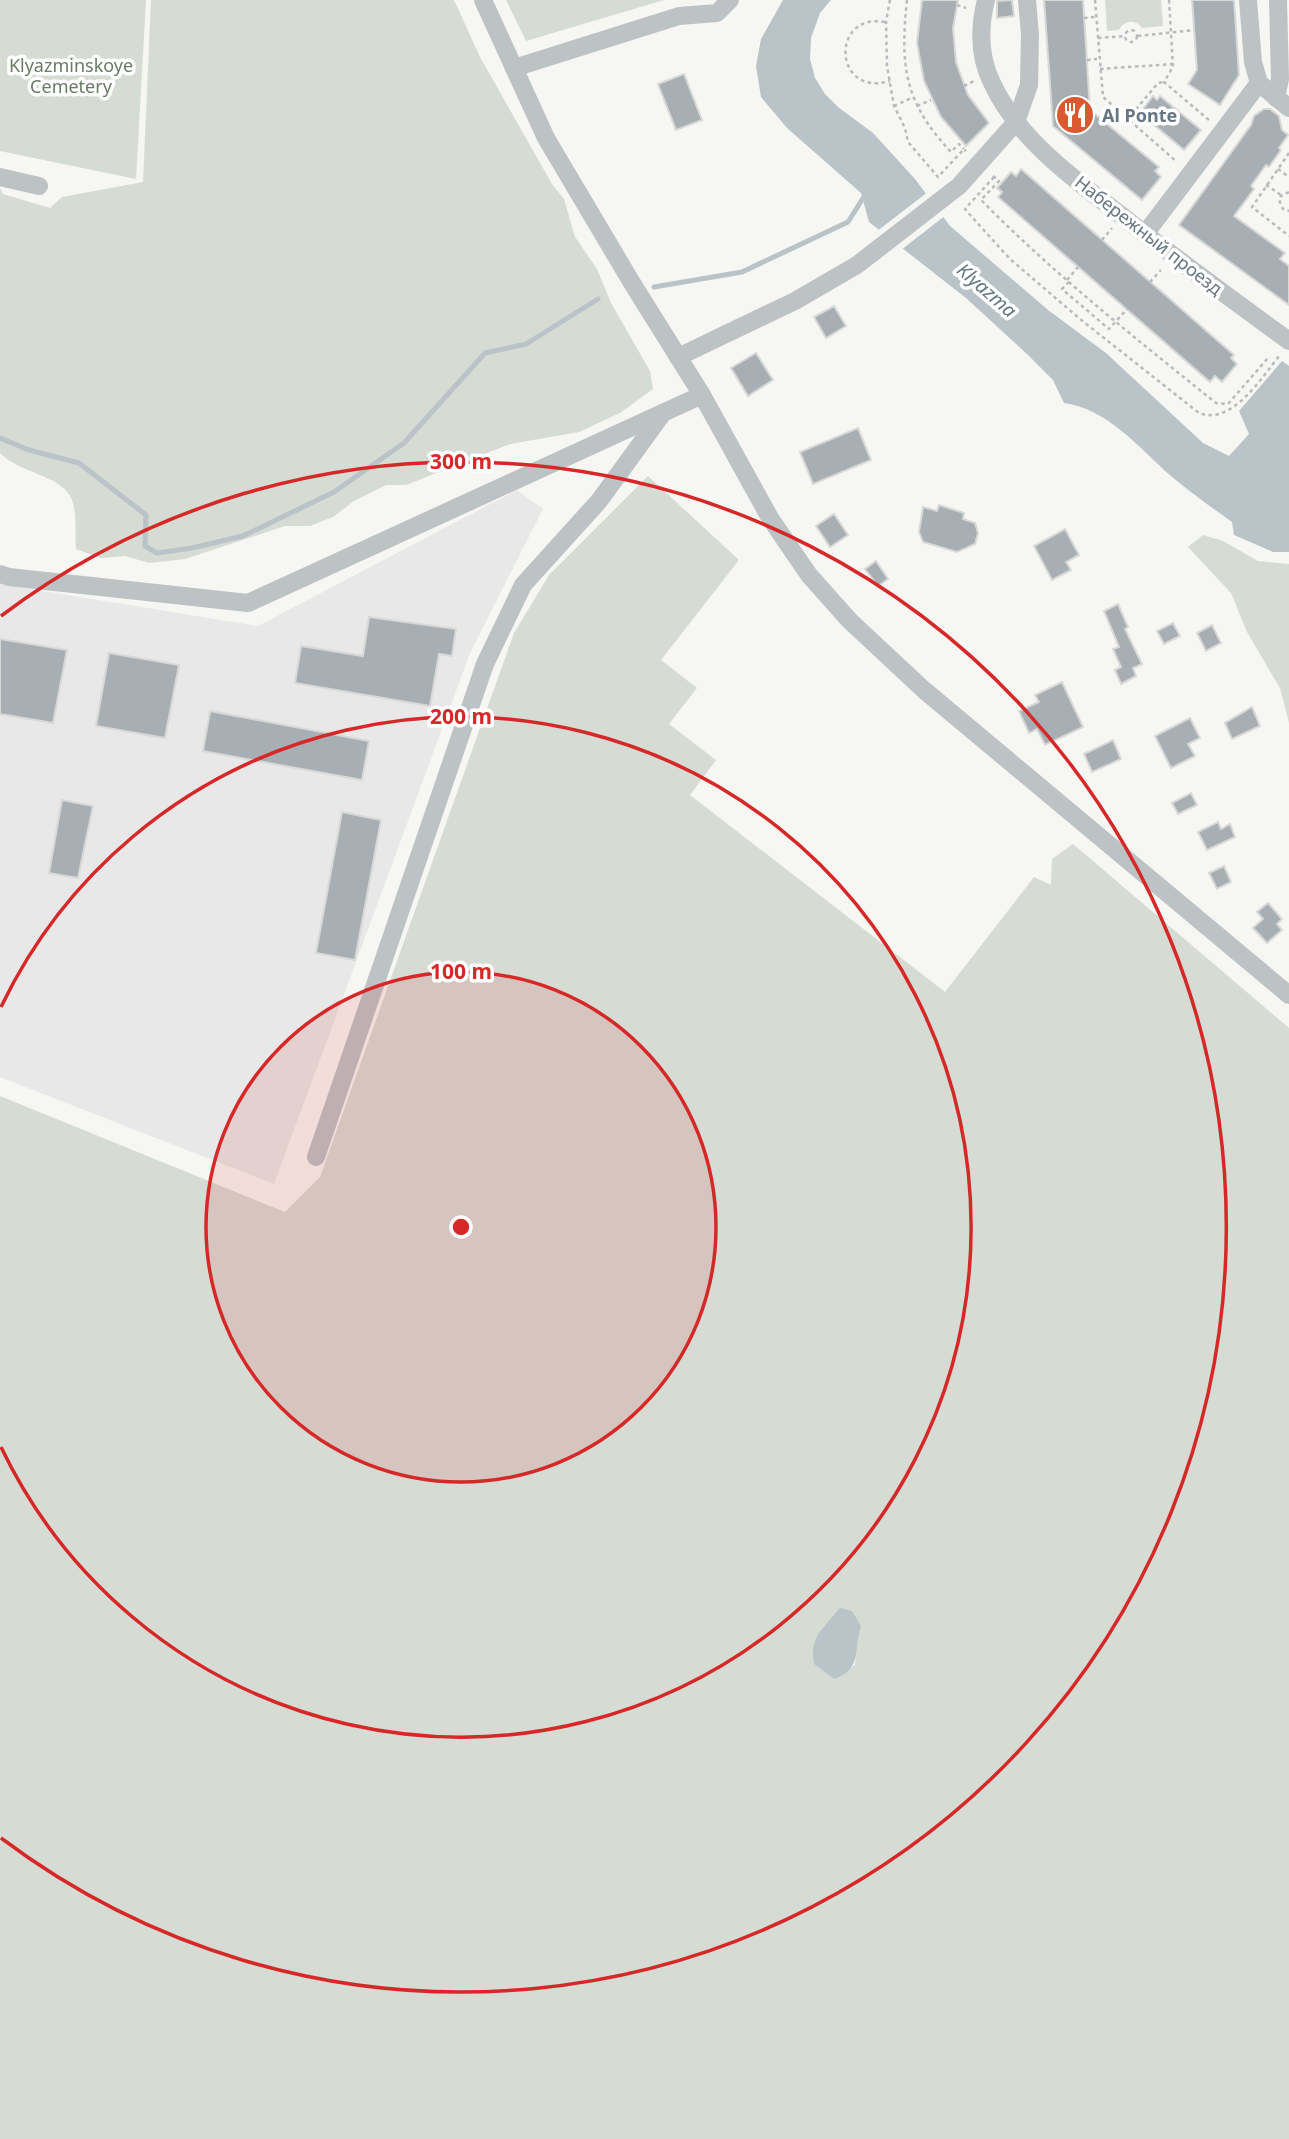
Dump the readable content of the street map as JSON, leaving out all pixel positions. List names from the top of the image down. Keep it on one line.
{"streets":{"street":["Набережный проезд"]},"water":["Klyazma"],"parks":["Klyazminskoye Cemetery"],"places":{"restaurant":["Al Ponte"]},"rings":["300 m","200 m","100 m"]}
